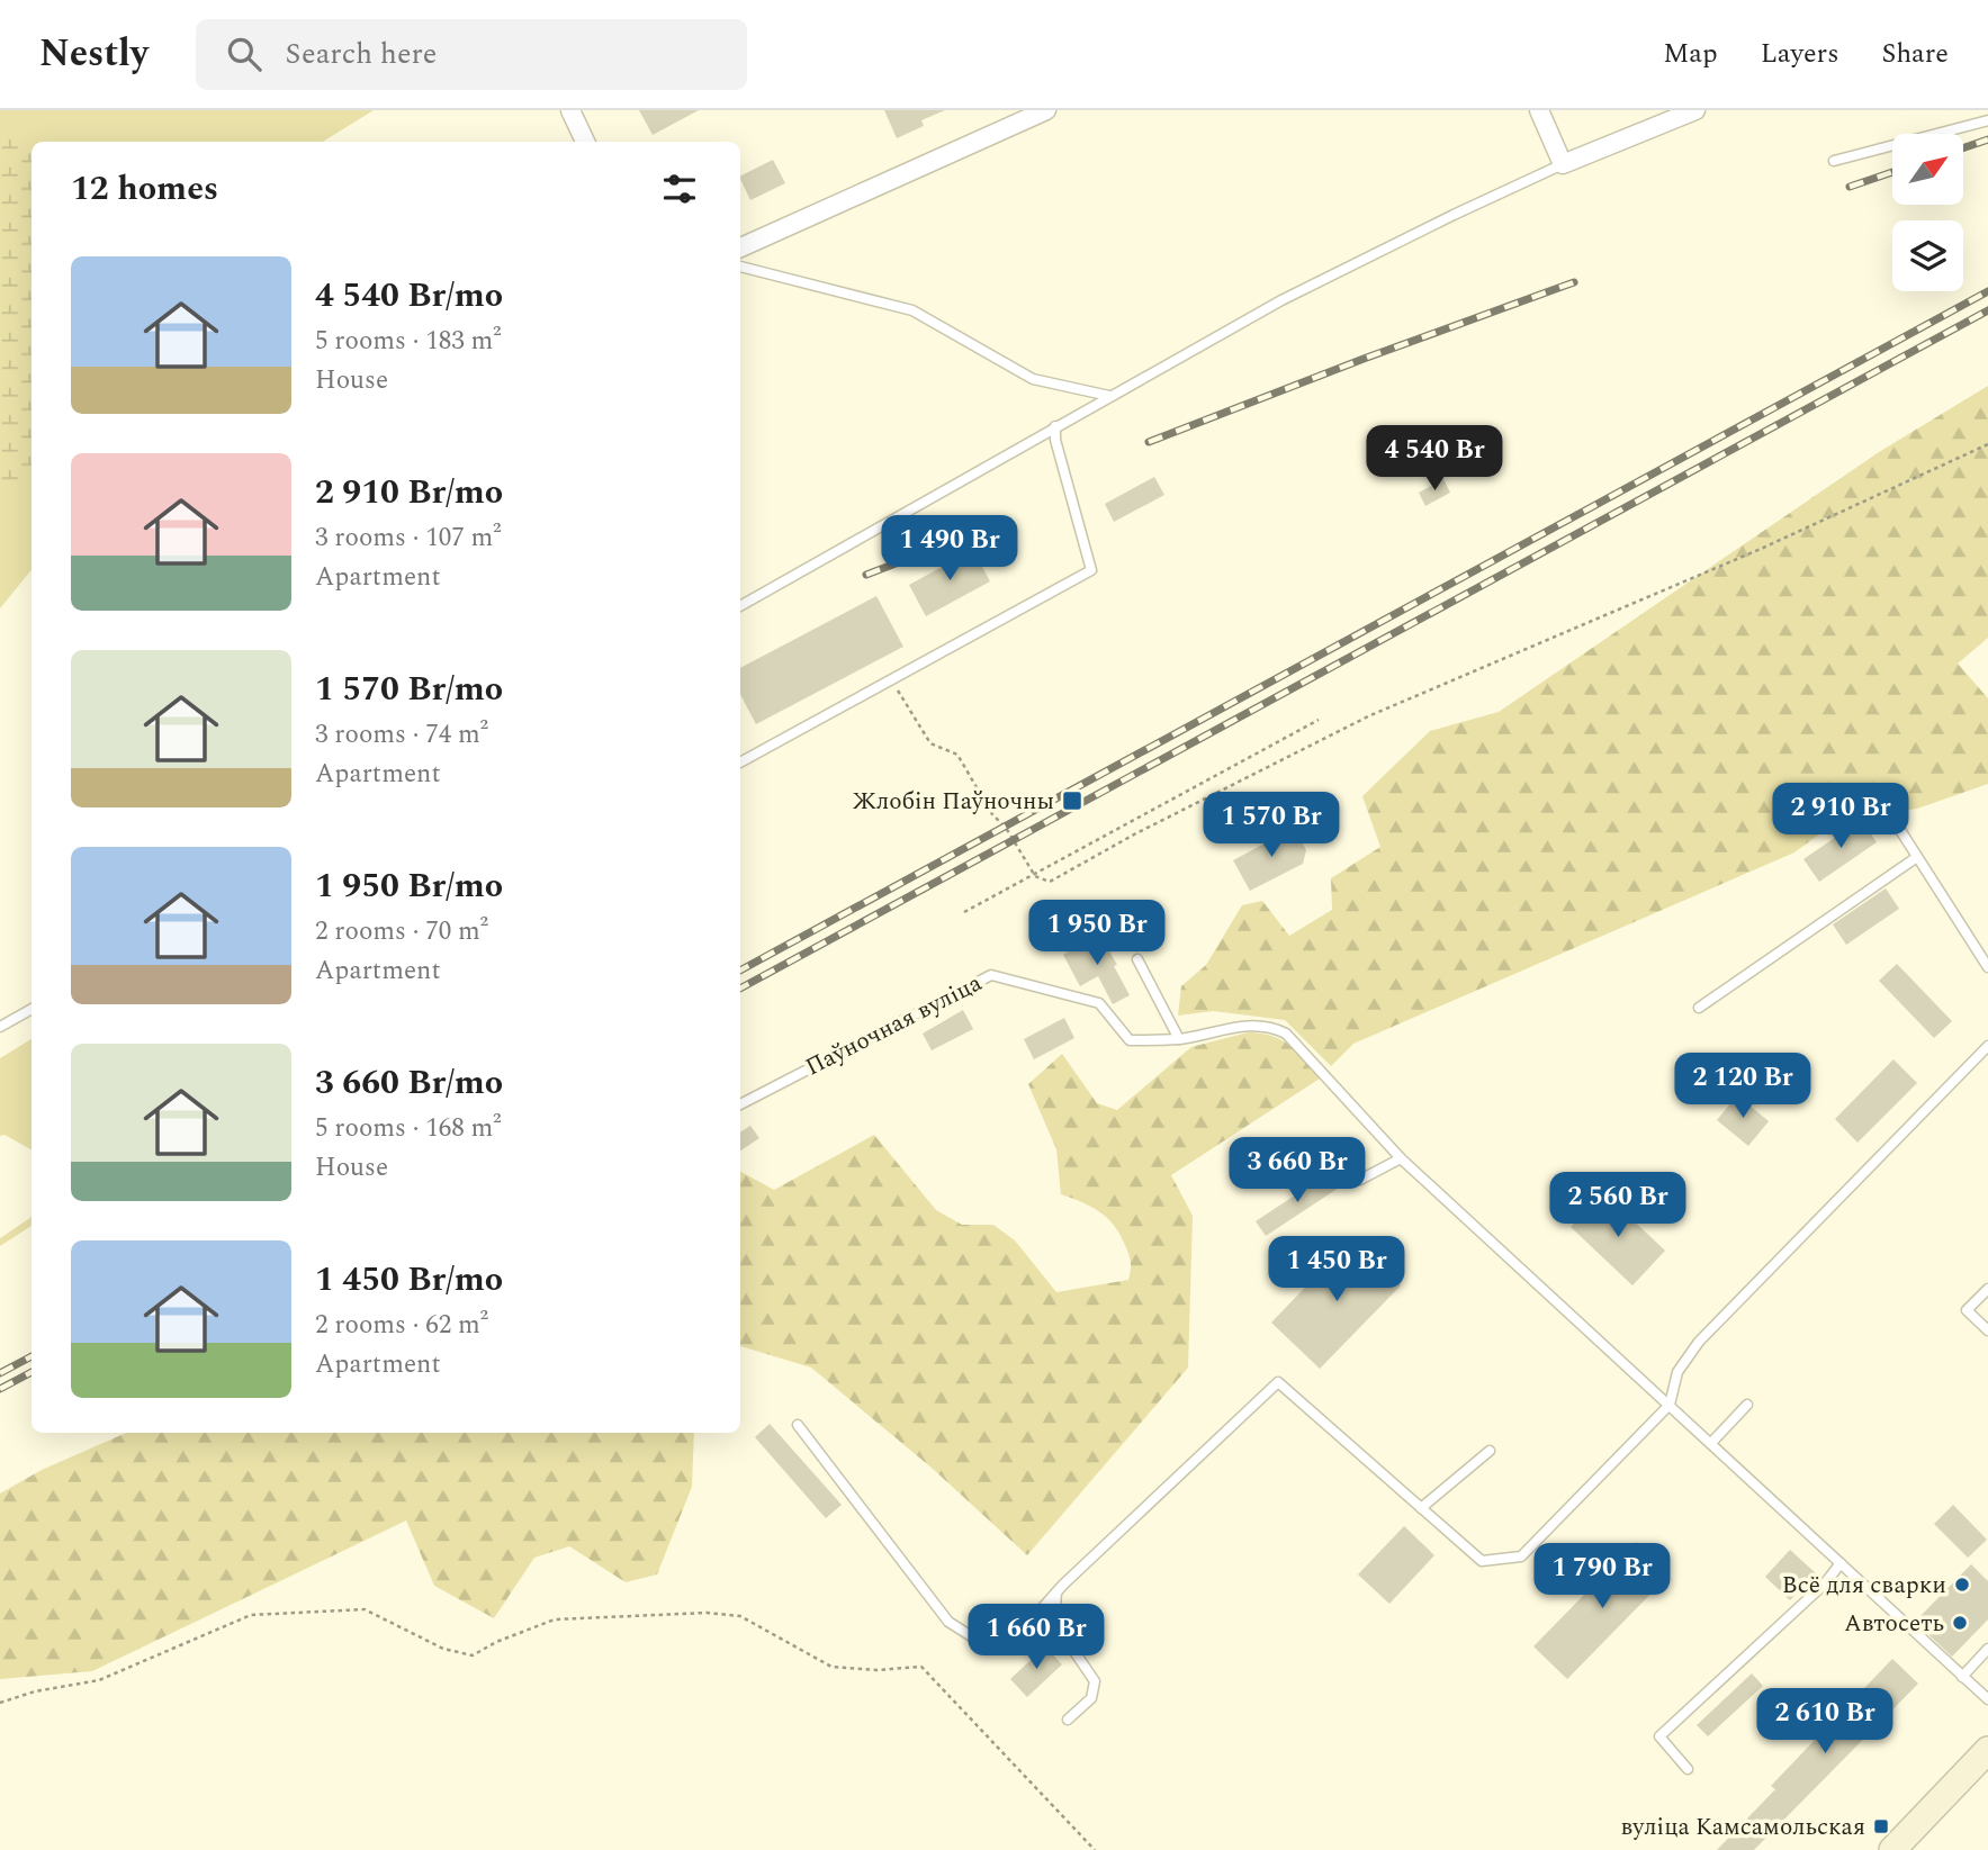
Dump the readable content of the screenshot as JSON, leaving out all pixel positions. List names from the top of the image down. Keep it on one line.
{"streets":{"lane":["Паўночная вуліца"]},"places":{"transit":["Жлобін Паўночны","вуліца Камсамольская"],"other":["Всё для сварки","Автосеть"]},"north":"top right","page":{"header":"Nestly","search":"Search here","nav":["Map","Layers","Share"],"heading":"12 homes","list":[{"name":"4 540 Br/mo","note":"5 rooms · 183 m² · House"},{"name":"2 910 Br/mo","note":"3 rooms · 107 m² · Apartment"},{"name":"1 570 Br/mo","note":"3 rooms · 74 m² · Apartment"},{"name":"1 950 Br/mo","note":"2 rooms · 70 m² · Apartment"},{"name":"3 660 Br/mo","note":"5 rooms · 168 m² · House"},{"name":"1 450 Br/mo","note":"2 rooms · 62 m² · Apartment"}],"price":["4 540 Br","1 490 Br","2 910 Br","1 570 Br","1 950 Br","2 120 Br","3 660 Br","2 560 Br","1 450 Br","1 790 Br","1 660 Br","2 610 Br"]}}
